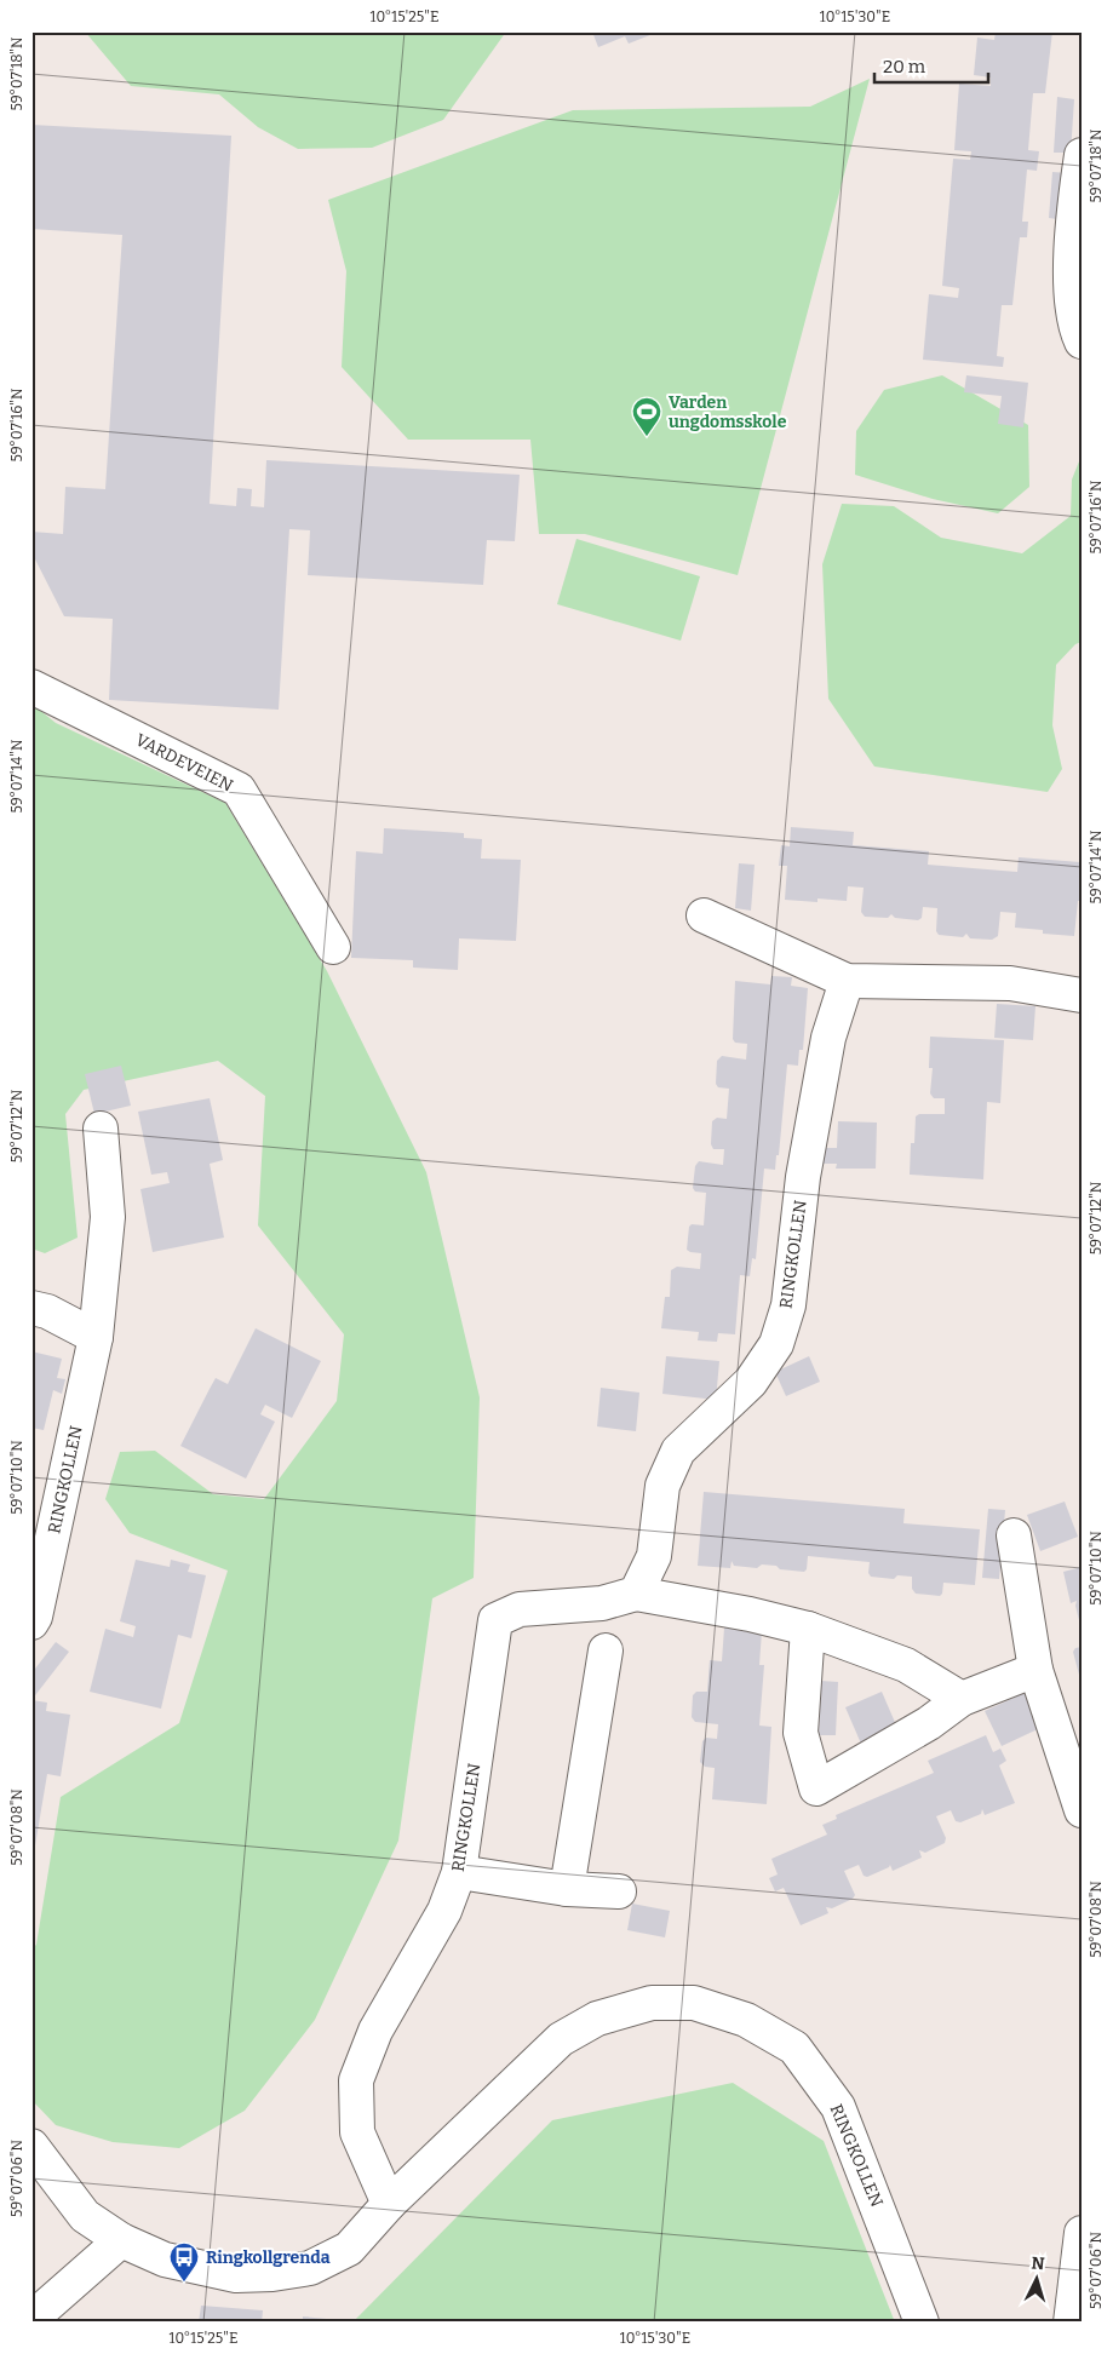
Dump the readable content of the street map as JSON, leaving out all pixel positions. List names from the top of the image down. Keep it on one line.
{"streets":{"street":["VARDEVEIEN","RINGKOLLEN"]},"places":{"sports":["Varden ungdomsskole"],"bus stop":["Ringkollgrenda"]},"scale_bar":"20 m","north":"top","coordinates":["10°15'25\"E","10°15'30\"E","59°07'18\"N","59°07'16\"N","59°07'14\"N","59°07'12\"N","59°07'10\"N","59°07'08\"N","59°07'06\"N"]}
